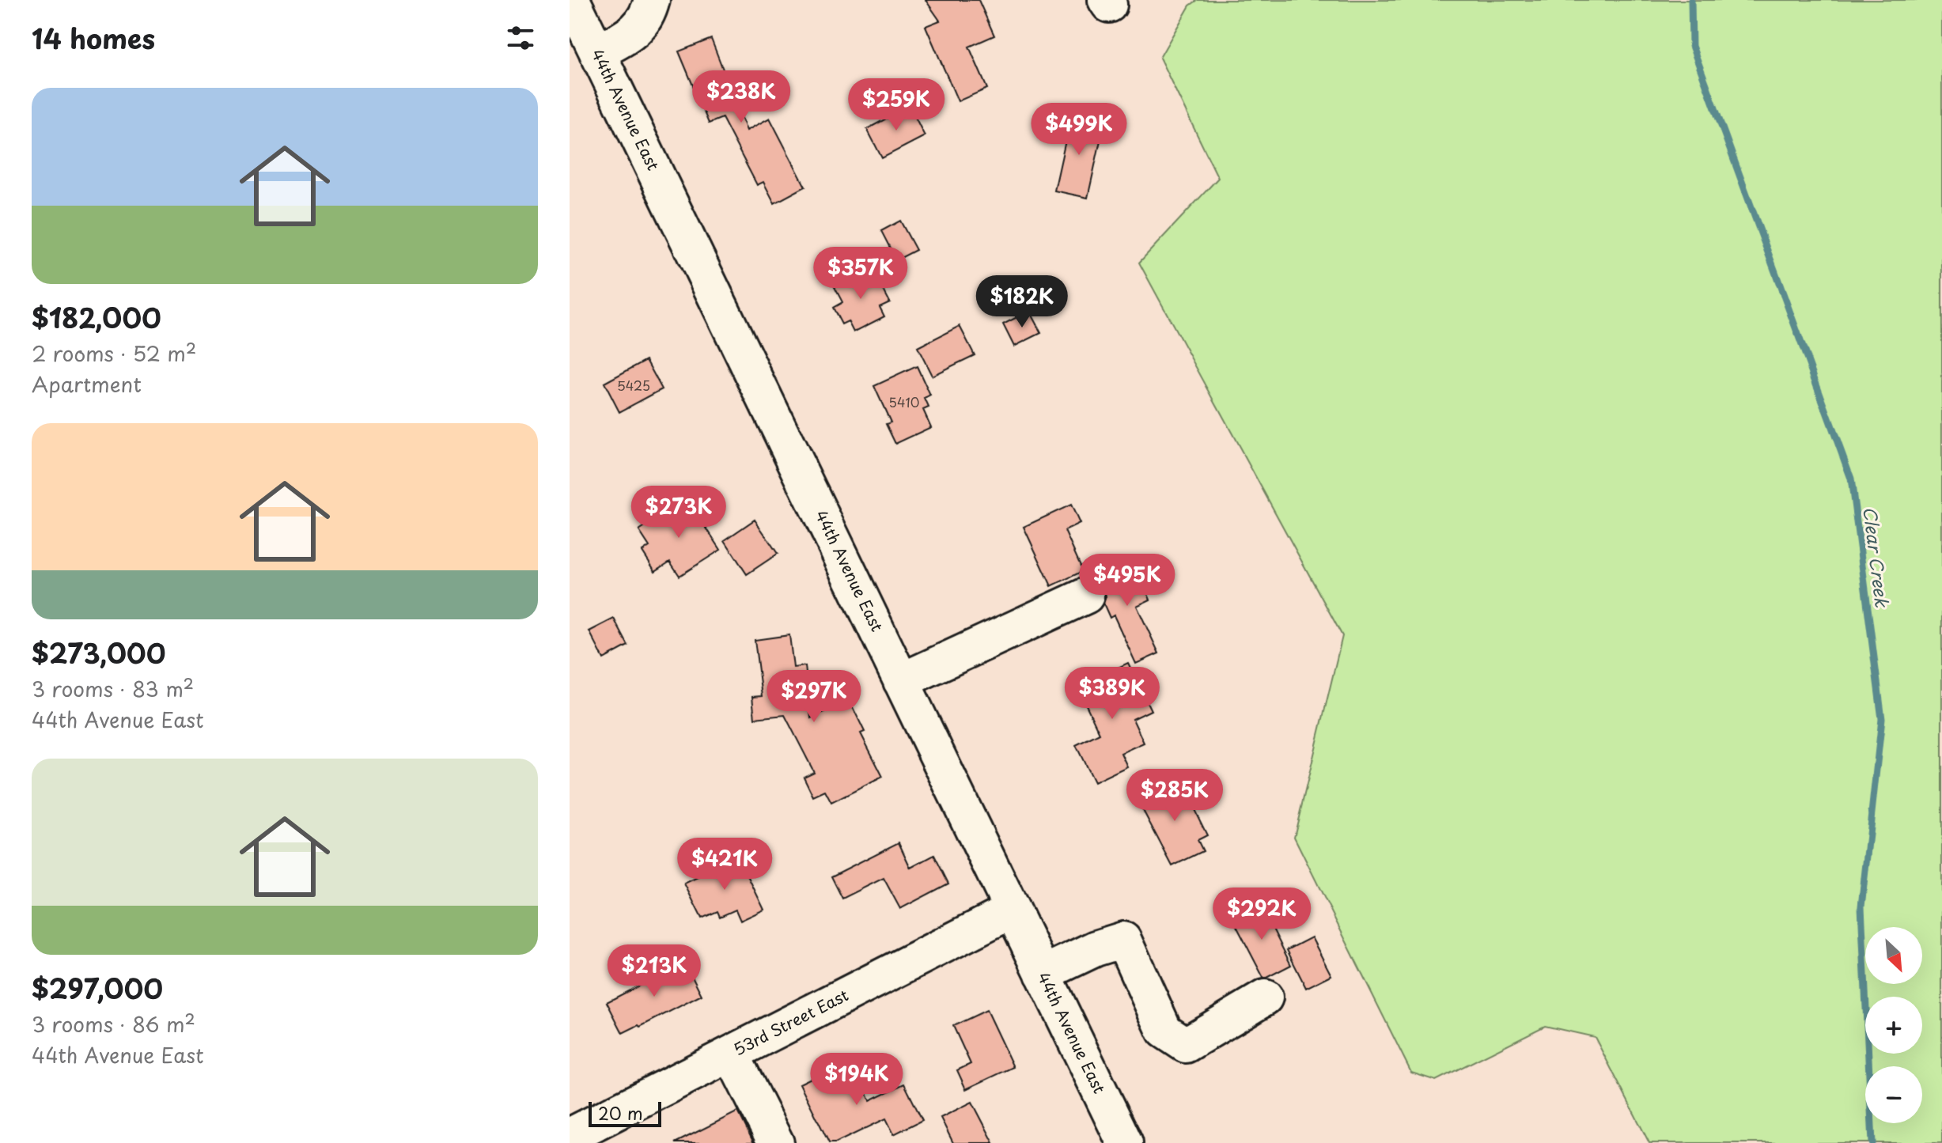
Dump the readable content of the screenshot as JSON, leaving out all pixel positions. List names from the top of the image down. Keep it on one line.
{"streets":{"street":["44th Avenue East","53rd Street East"]},"crossings":[["44th Avenue East","53rd Street East"]],"water":["Clear Creek"],"house_numbers":["5425","5410"],"scale_bar":"20 m","north":"bottom right","page":{"heading":"14 homes","price":["$238K","$259K","$499K","$357K","$182K","$273K","$495K","$389K","$297K","$285K","$421K","$292K","$213K","$194K"],"list":[{"name":"$182,000","note":"2 rooms · 52 m² · Apartment"},{"name":"$273,000","note":"3 rooms · 83 m² · 44th Avenue East"},{"name":"$297,000","note":"3 rooms · 86 m² · 44th Avenue East"}],"map_buttons":["+","−"],"scale":"20 m"}}
